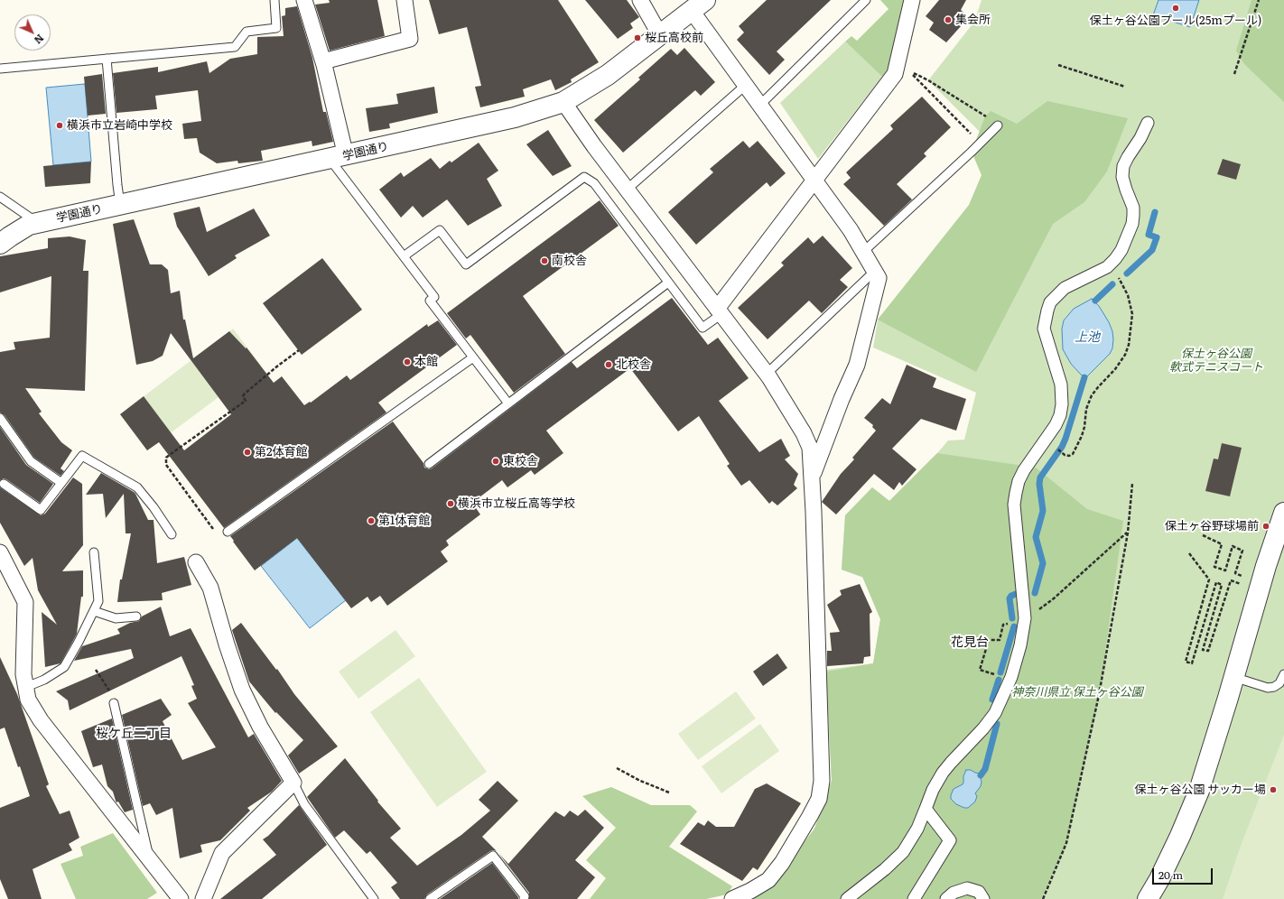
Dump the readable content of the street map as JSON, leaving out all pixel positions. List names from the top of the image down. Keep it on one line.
{"streets":{"street":["学園通り"]},"districts":["花見台","桜ケ丘二丁目"],"water":["上池"],"parks":["保土ヶ谷公園 軟式テニスコート","神奈川県立 保土ヶ谷公園"],"places":["保土ヶ谷公園プール(25mプール)","集会所","桜丘高校前","横浜市立岩崎中学校","南校舎","本館","北校舎","第2体育館","東校舎","横浜市立桜丘高等学校","第1体育館","保土ヶ谷野球場前","保土ヶ谷公園 サッカー場"],"scale_bar":"20 m","north":"bottom right"}
